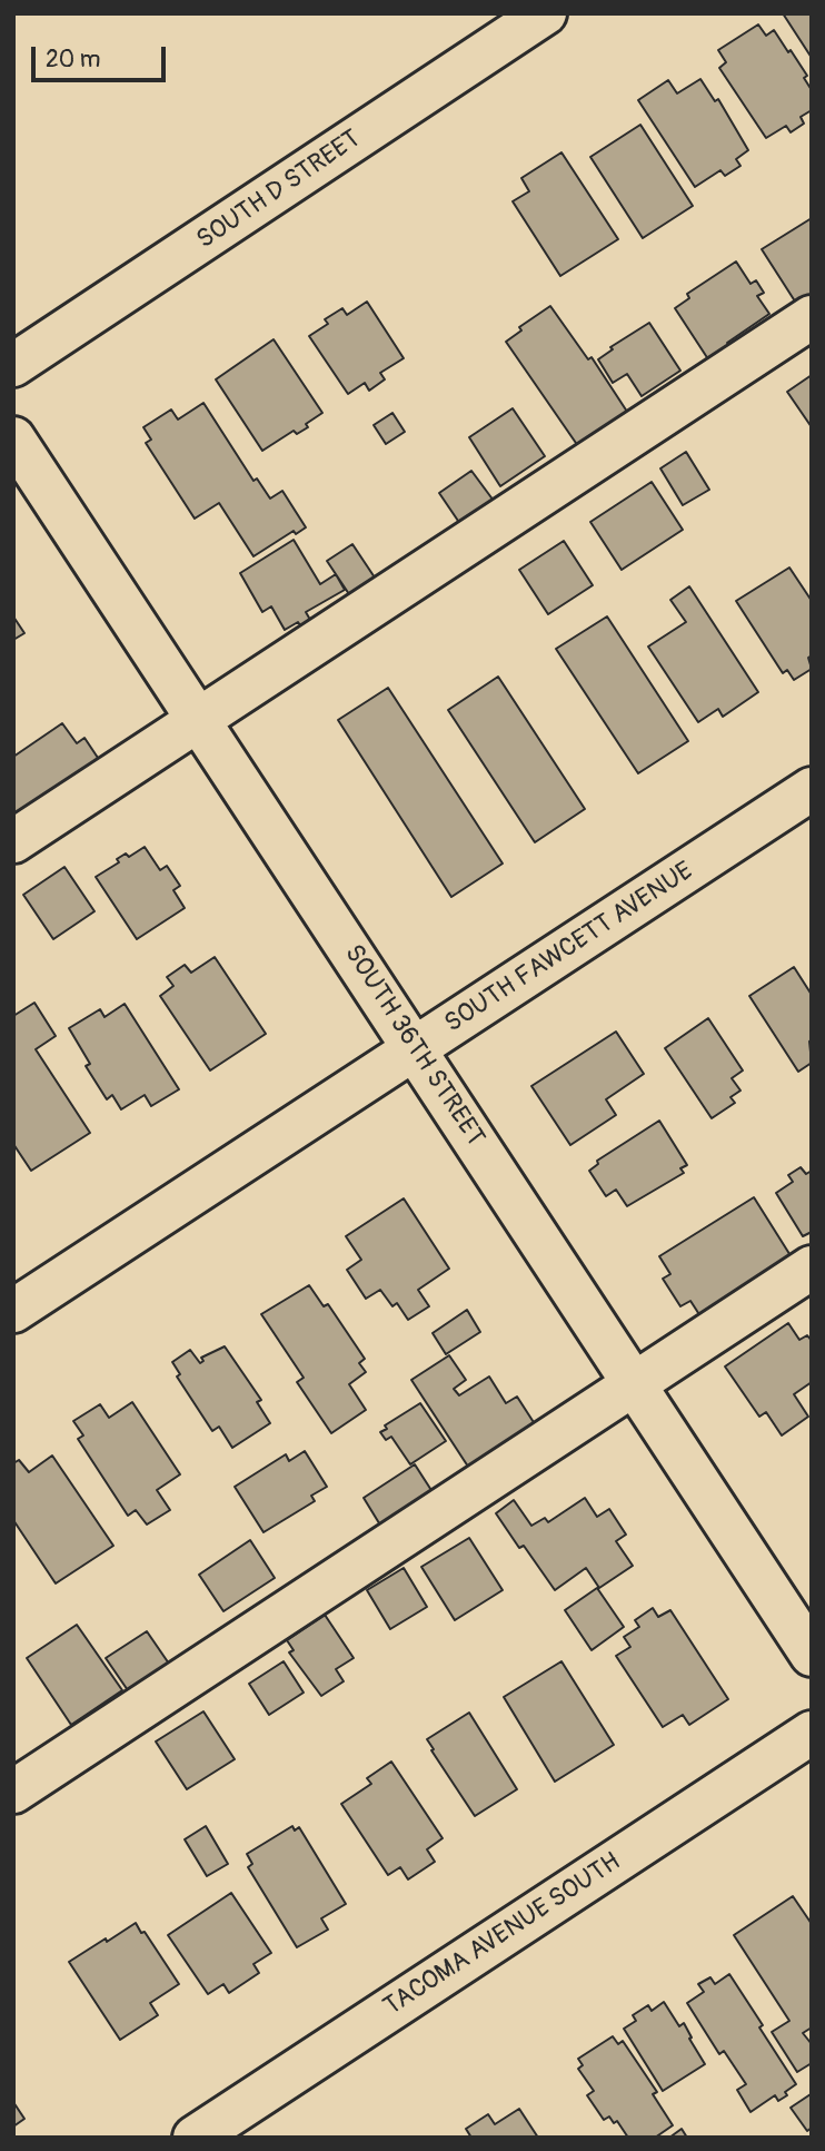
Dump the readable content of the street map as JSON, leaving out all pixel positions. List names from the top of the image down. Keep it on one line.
{"streets":{"street":["SOUTH D STREET","SOUTH FAWCETT AVENUE","SOUTH 36TH STREET","TACOMA AVENUE SOUTH"]},"crossings":[["SOUTH FAWCETT AVENUE","SOUTH 36TH STREET"]],"scale_bar":"20 m"}
